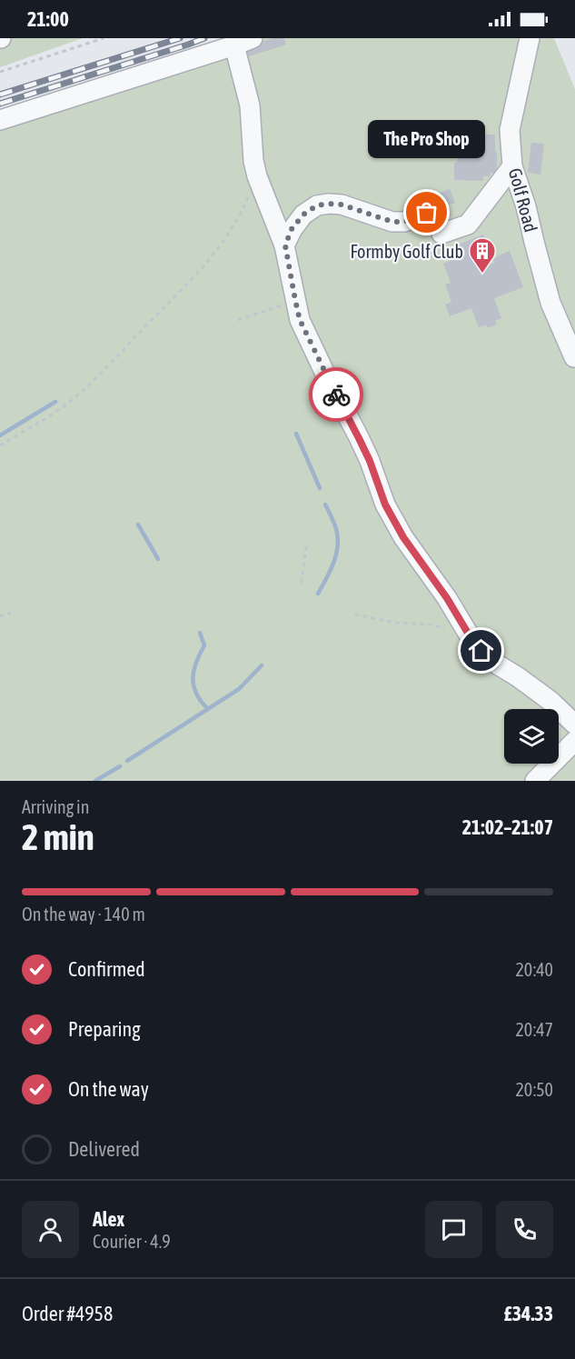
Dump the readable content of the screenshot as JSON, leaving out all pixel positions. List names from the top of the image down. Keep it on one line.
{"streets":{"lane":["Golf Road"]},"places":{"other":["The Pro Shop"],"building":["Formby Golf Club"]},"page":{"status":"21:00","bubble":"The Pro Shop","heading":["2 min","Arriving in","21:02–21:07"],"panel":["Alex","Courier · 4.9","Order #4958","£34.33"],"bar":"On the way · 140 m","list":[["Confirmed","20:40"],["Preparing","20:47"],["On the way","20:50"],"Delivered"]}}
